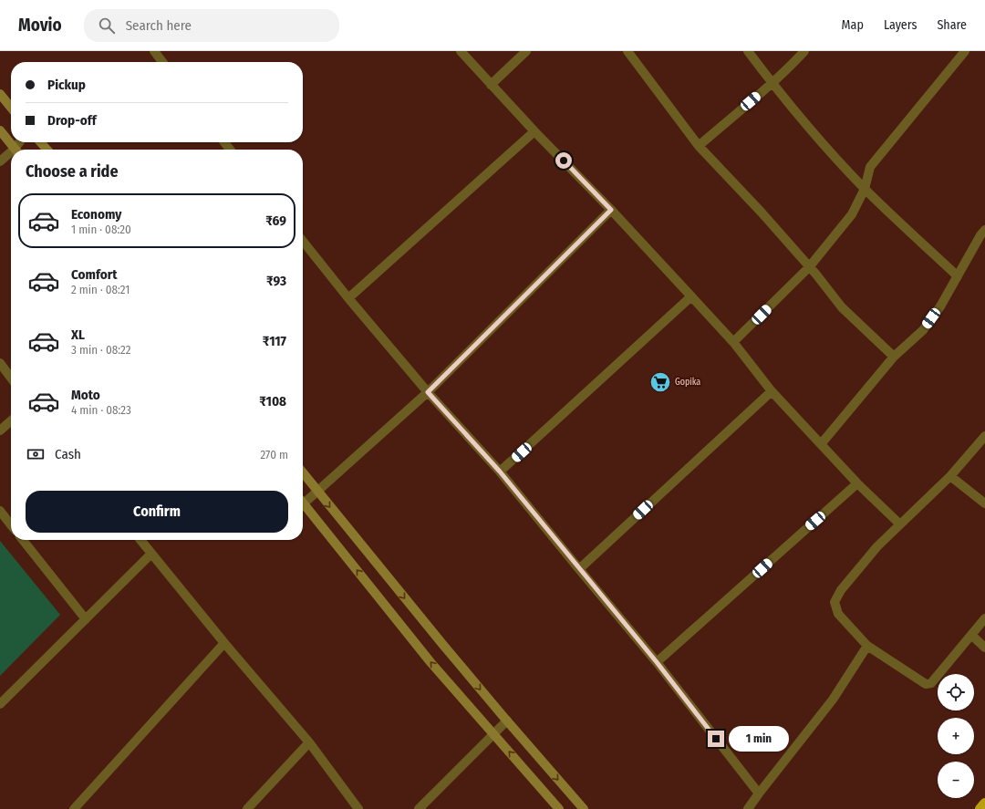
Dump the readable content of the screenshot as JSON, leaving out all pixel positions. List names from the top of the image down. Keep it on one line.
{"places":{"supermarket":["Gopika"]},"page":{"header":"Movio","search":"Search here","nav":["Map","Layers","Share"],"banner":["Pickup","Drop-off"],"heading":"Choose a ride","list":[{"name":"Economy","note":"1 min · 08:20","value":"₹69"},{"name":"Comfort","note":"2 min · 08:21","value":"₹93"},{"name":"XL","note":"3 min · 08:22","value":"₹117"},{"name":"Moto","note":"4 min · 08:23","value":"₹108"}],"pay":["Cash","270 m"],"buttons":"Confirm","map_buttons":["+","−"],"bubble":"1 min"}}
